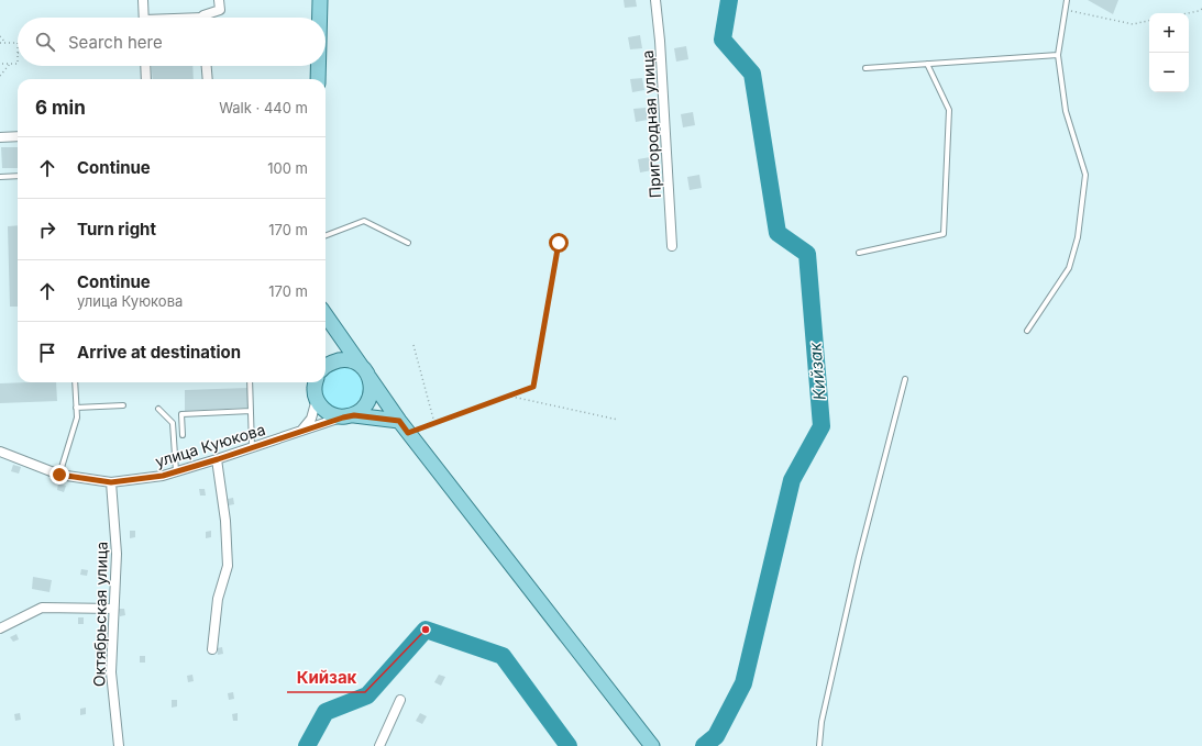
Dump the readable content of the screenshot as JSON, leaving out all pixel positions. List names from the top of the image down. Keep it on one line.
{"streets":{"street":["Пригородная улица","улица Куюкова","Октябрьская улица"]},"crossings":[["улица Куюкова","Октябрьская улица"]],"water":["Кийзак"],"places":["Кийзак"],"page":{"map_buttons":["+","−"],"search":"Search here","heading":["6 min","Walk · 440 m"],"list":[["Continue","100 m"],["Turn right","170 m"],["Continue","улица Куюкова","170 m"],"Arrive at destination"]}}
